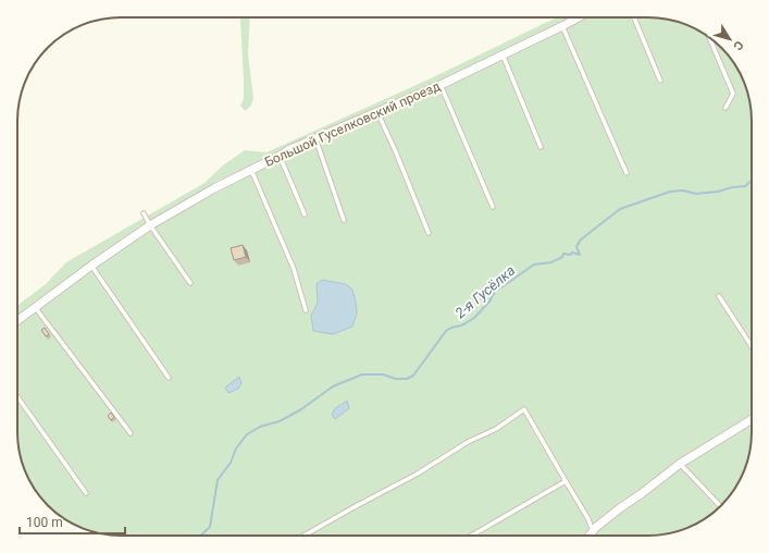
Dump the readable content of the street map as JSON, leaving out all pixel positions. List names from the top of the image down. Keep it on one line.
{"streets":{"street":["Большой Гуселковский проезд"]},"water":["2-я Гусёлка"],"scale_bar":"100 m","north":"bottom right"}
